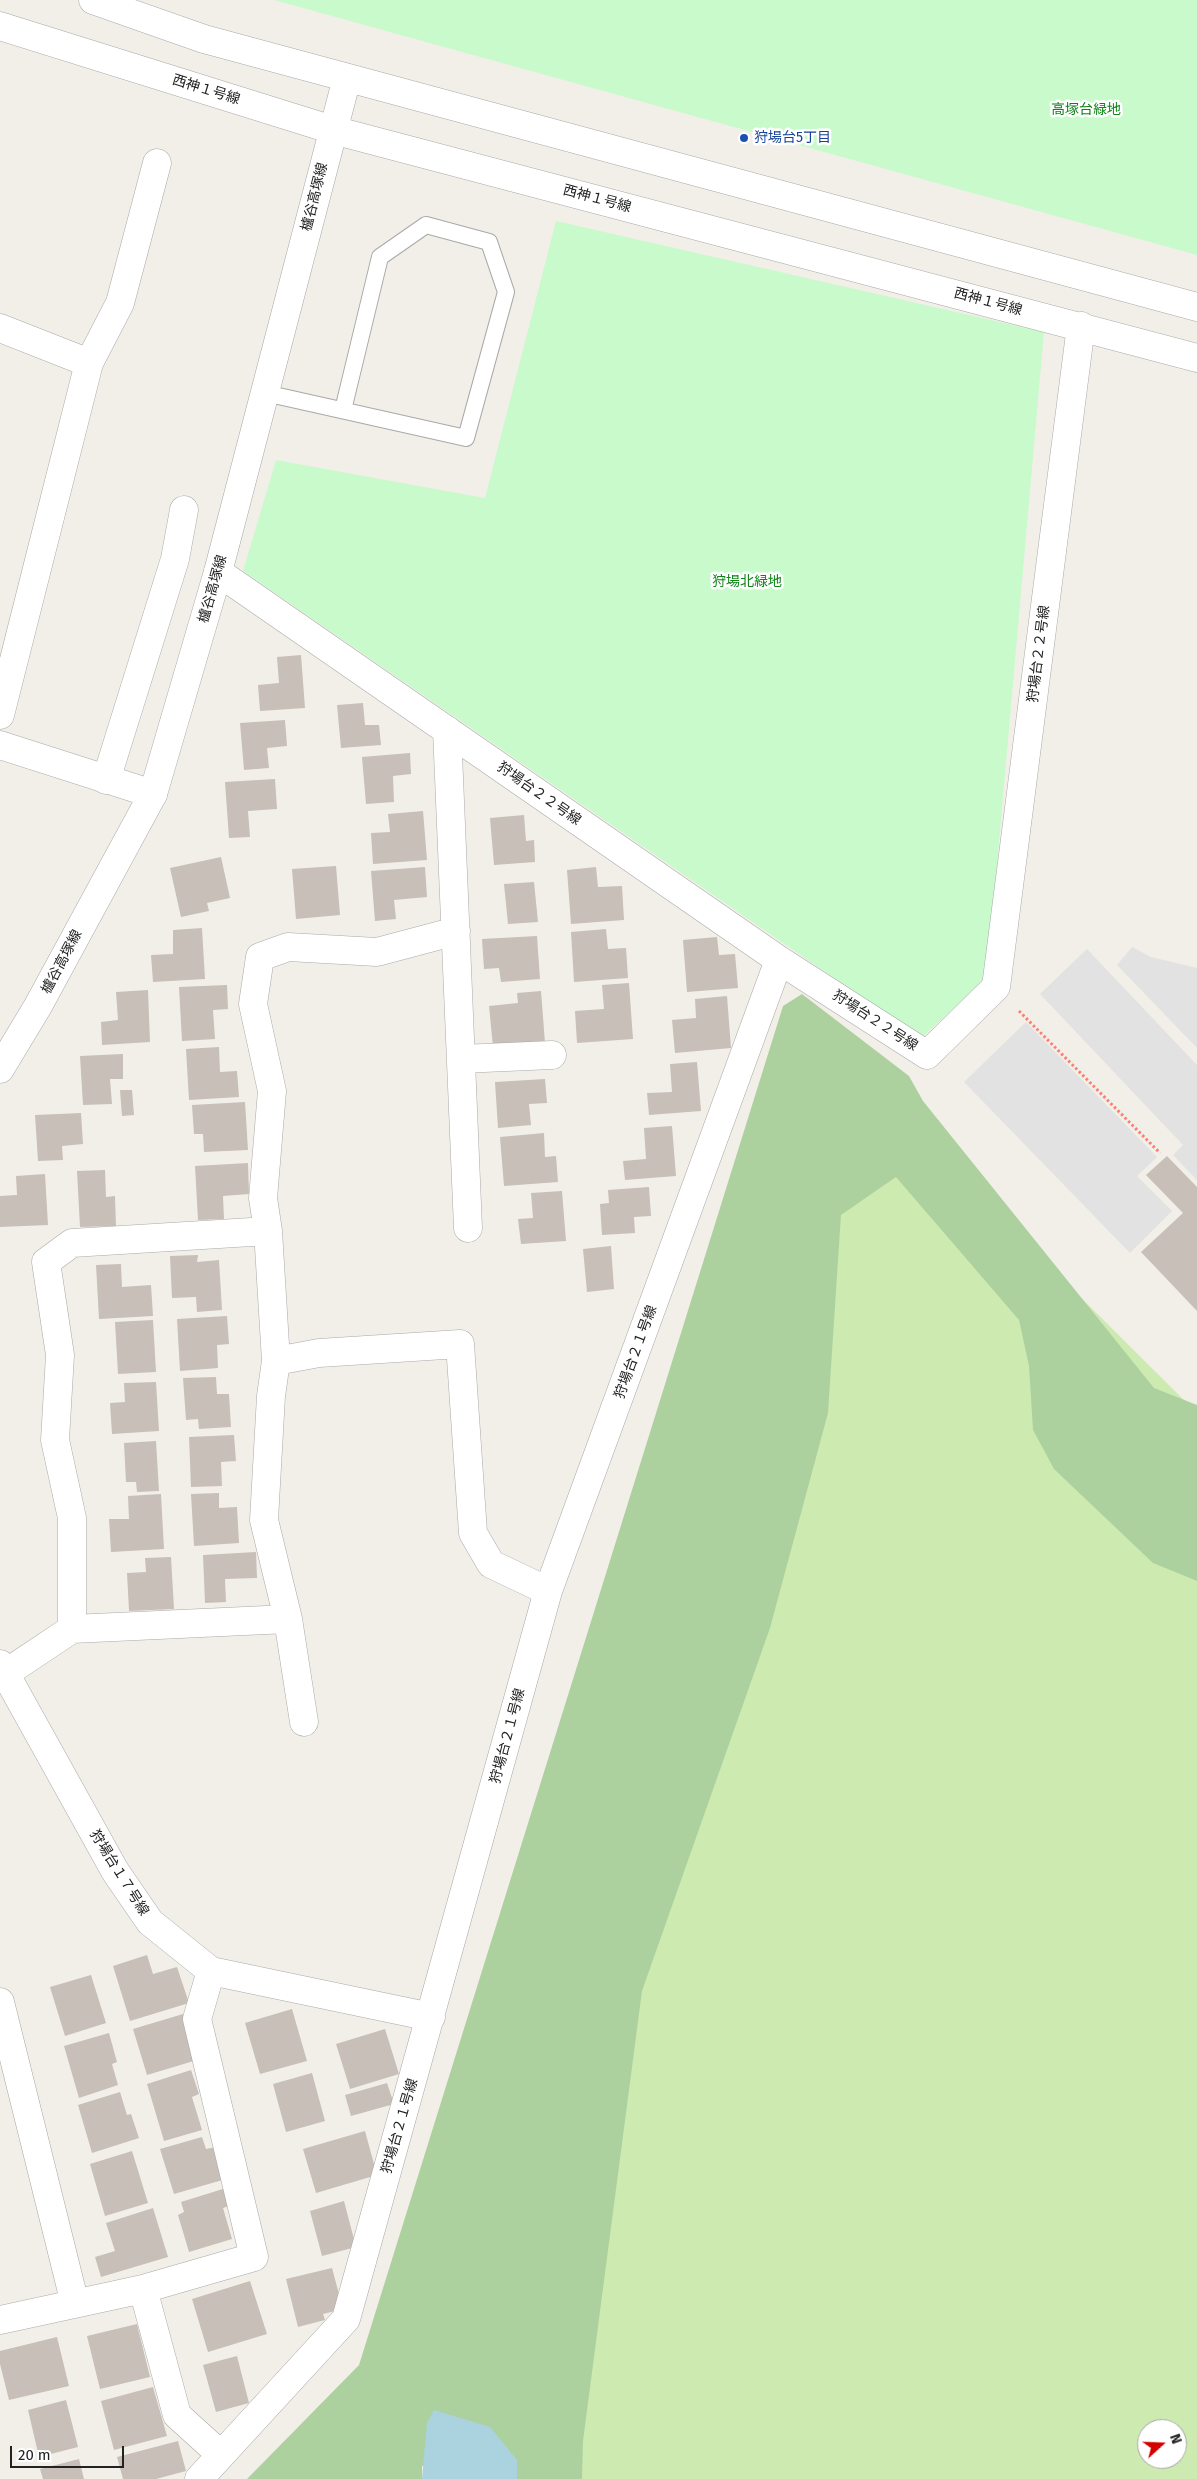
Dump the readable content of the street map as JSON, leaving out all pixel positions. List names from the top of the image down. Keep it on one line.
{"streets":{"street":["西神１号線","櫨谷高塚線","狩場台２２号線","狩場台２１号線","狩場台１７号線"]},"crossings":[["西神１号線","櫨谷高塚線"],["西神１号線","狩場台２２号線"],["櫨谷高塚線","狩場台２２号線"],["狩場台２２号線","狩場台２１号線"],["狩場台２１号線","狩場台１７号線"]],"parks":["高塚台緑地","狩場北緑地"],"places":["狩場台5丁目"],"scale_bar":"20 m","north":"right"}
